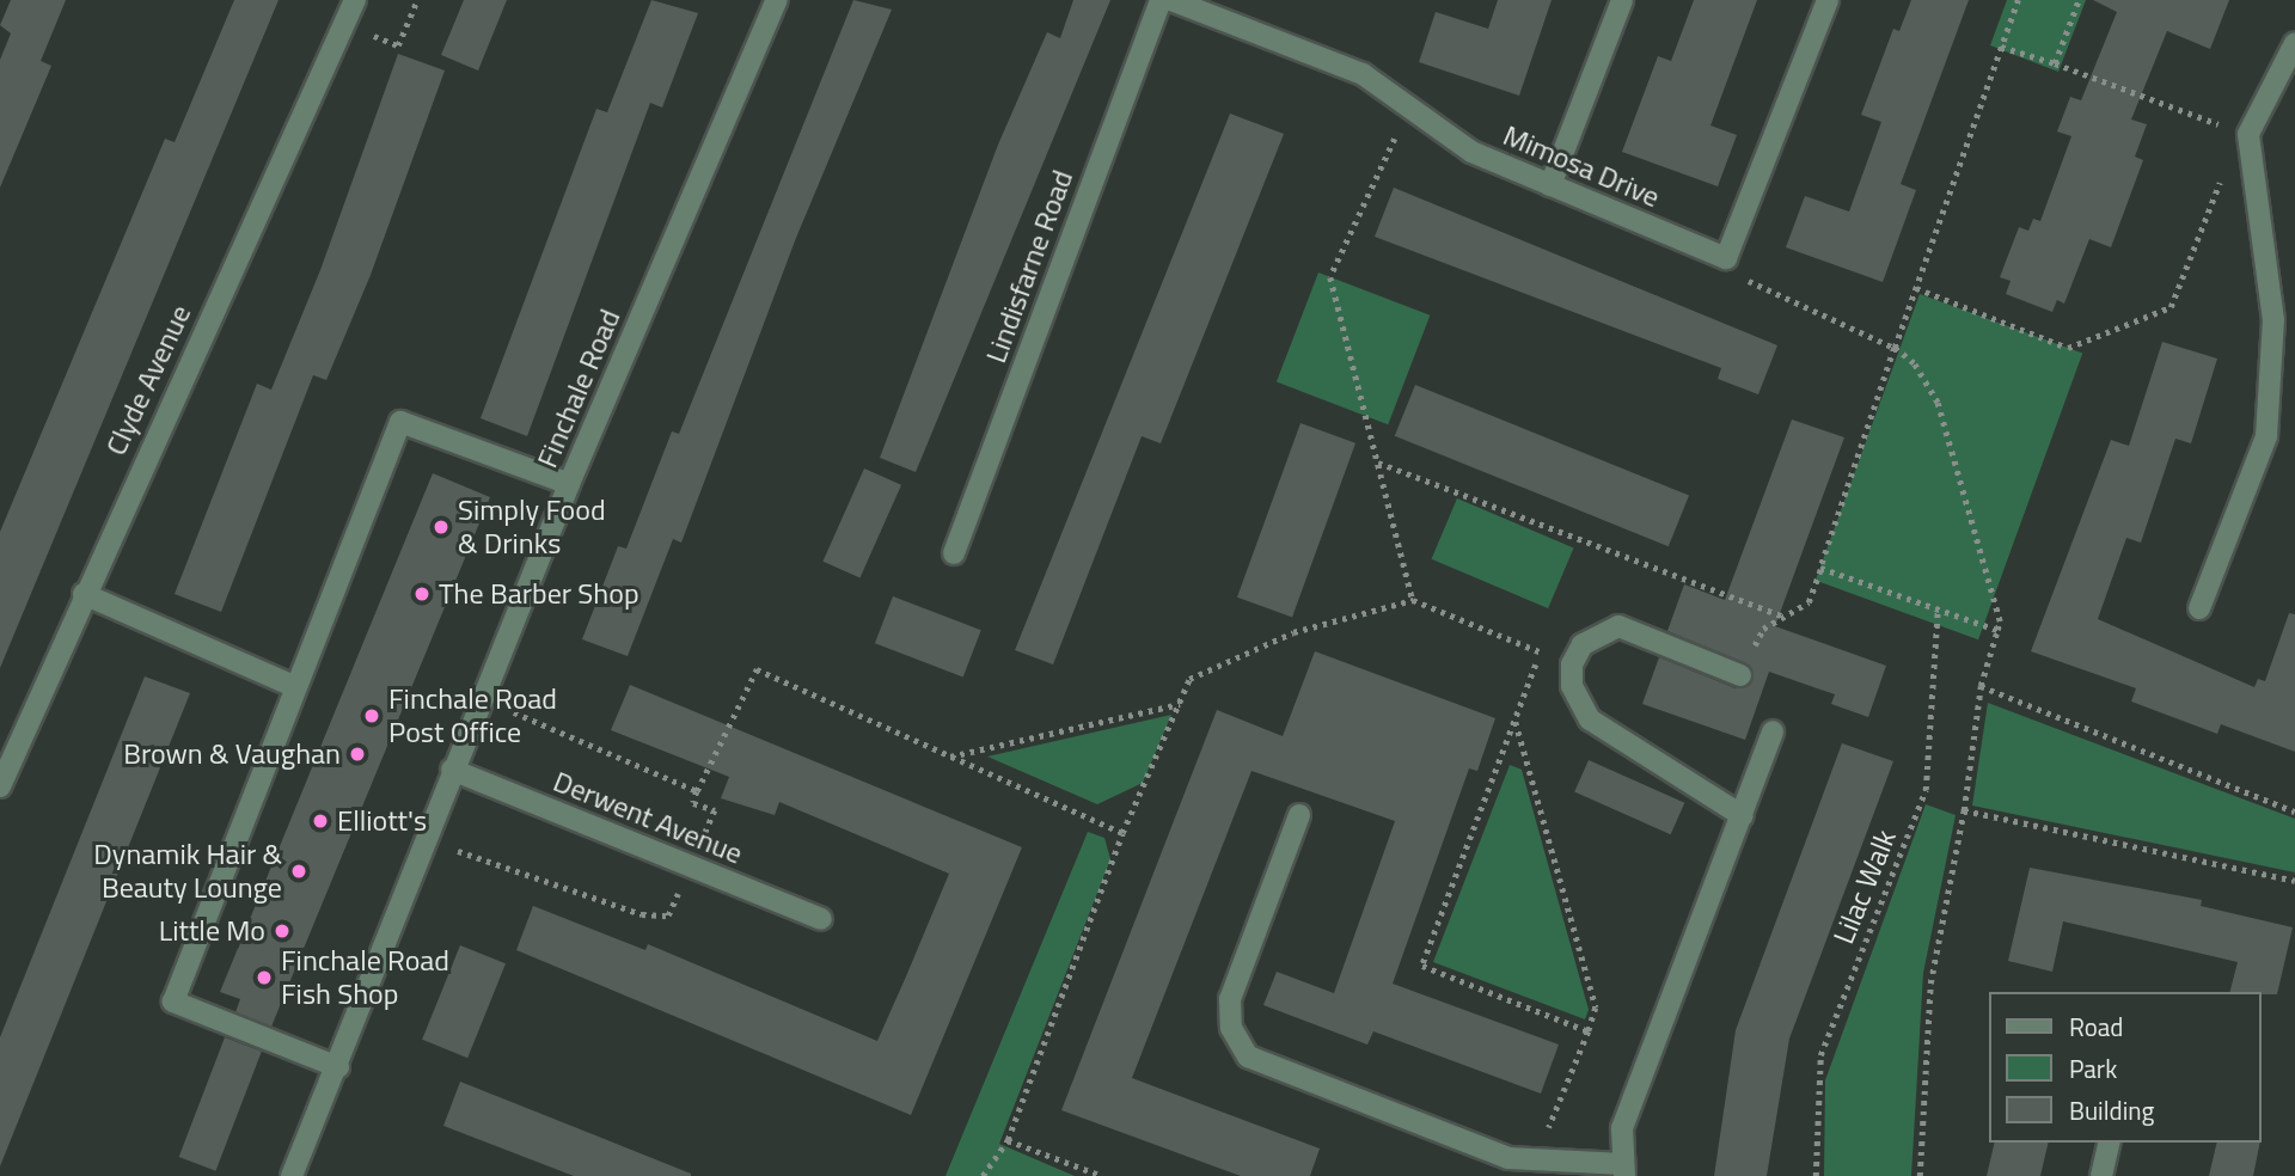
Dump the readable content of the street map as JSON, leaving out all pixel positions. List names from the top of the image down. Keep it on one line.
{"streets":{"street":["Mimosa Drive","Lindisfarne Road","Clyde Avenue","Finchale Road","Derwent Avenue"],"path":["Lilac Walk"]},"crossings":[["Finchale Road","Derwent Avenue"]],"places":["Simply Food & Drinks","The Barber Shop","Finchale Road Post Office","Brown & Vaughan","Elliott's","Dynamik Hair & Beauty Lounge","Little Mo","Finchale Road Fish Shop"],"legend":["Road","Park","Building"]}
